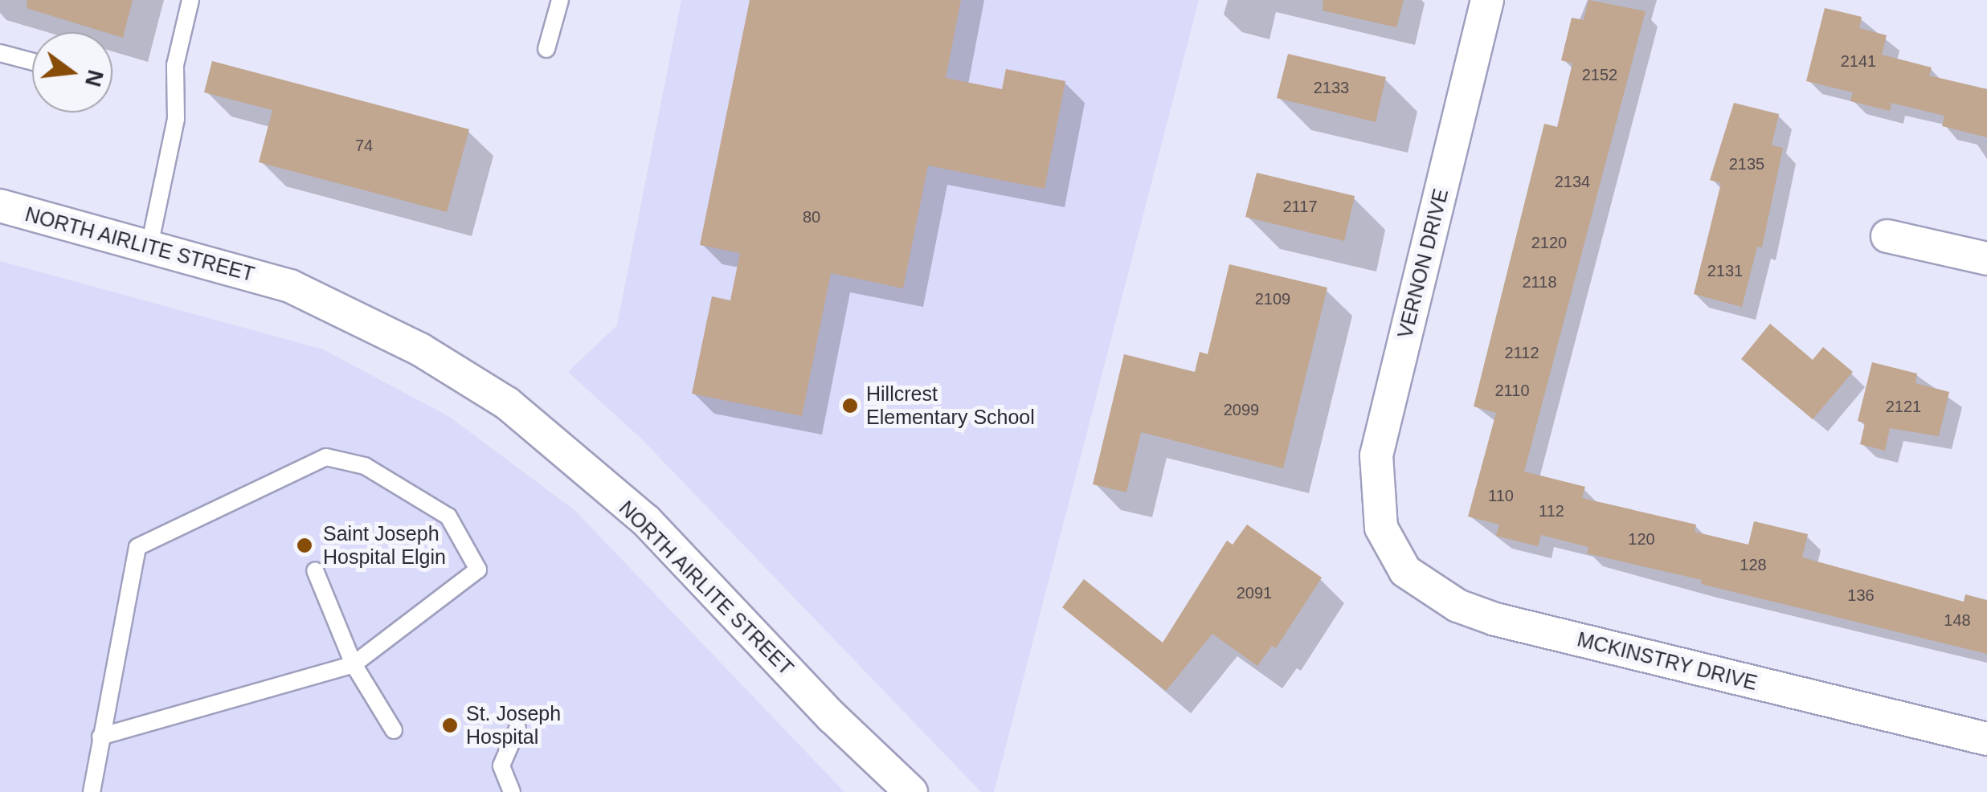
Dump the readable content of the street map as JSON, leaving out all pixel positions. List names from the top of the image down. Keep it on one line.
{"streets":{"street":["NORTH AIRLITE STREET","VERNON DRIVE","MCKINSTRY DRIVE"]},"crossings":[["VERNON DRIVE","MCKINSTRY DRIVE"]],"places":["Hillcrest Elementary School","Saint Joseph Hospital Elgin","St. Joseph Hospital"],"house_numbers":["2141","2152","2133","74","2135","2134","2117","80","2120","2131","2118","2109","2112","2110","2121","2099","110","112","120","128","2091","136","148"],"north":"right"}
